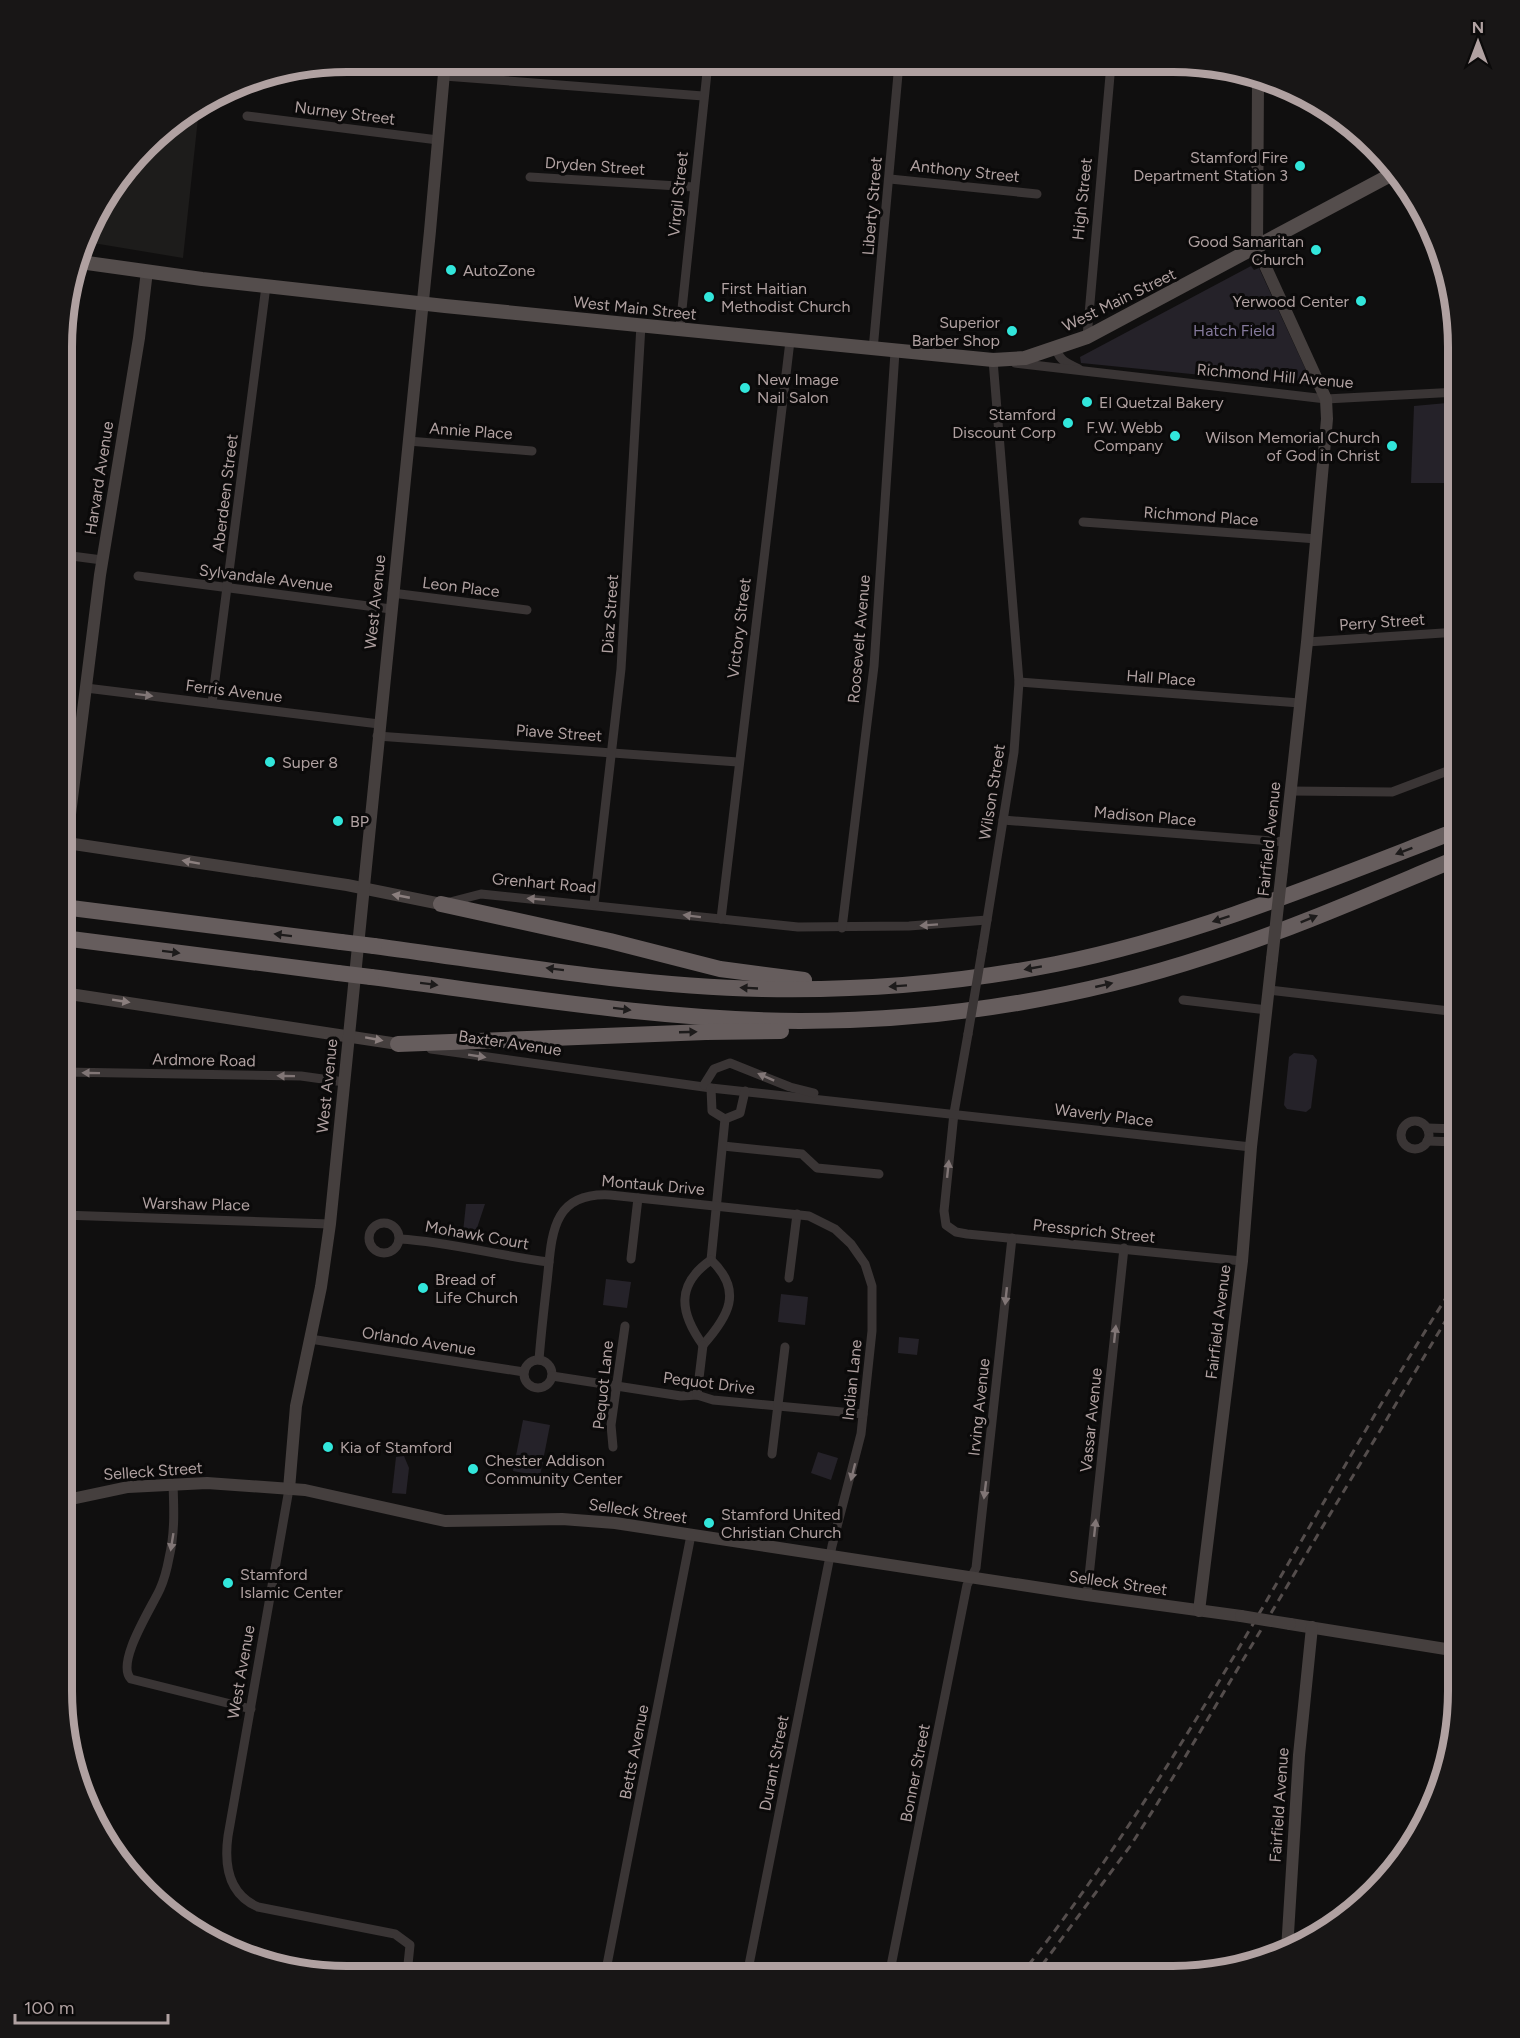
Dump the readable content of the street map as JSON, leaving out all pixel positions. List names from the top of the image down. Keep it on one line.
{"streets":{"main road":["West Main Street","Harvard Avenue","West Avenue","Fairfield Avenue","Grenhart Road","Baxter Avenue","Selleck Street"],"street":["Nurney Street","Dryden Street","Anthony Street","Virgil Street","High Street","Liberty Street","Richmond Hill Avenue","Annie Place","Aberdeen Street","Richmond Place","Sylvandale Avenue","Leon Place","Diaz Street","Perry Street","Victory Street","Roosevelt Avenue","Hall Place","Ferris Avenue","Piave Street","Wilson Street","Madison Place","Ardmore Road","Waverly Place","Montauk Drive","Warshaw Place","Pressprich Street","Mohawk Court","Orlando Avenue","Indian Lane","Pequot Drive","Pequot Lane","Irving Avenue","Vassar Avenue","Betts Avenue","Durant Street","Bonner Street"]},"crossings":[["Nurney Street","West Avenue"],["Dryden Street","Virgil Street"],["Anthony Street","Liberty Street"],["Virgil Street","West Main Street"],["High Street","West Main Street"],["Liberty Street","West Main Street"],["West Main Street","Richmond Hill Avenue"],["West Main Street","Harvard Avenue"],["West Main Street","Aberdeen Street"],["West Main Street","West Avenue"],["West Main Street","Diaz Street"],["West Main Street","Victory Street"],["West Main Street","Roosevelt Avenue"],["West Main Street","Wilson Street"],["West Main Street","Fairfield Avenue"],["Richmond Hill Avenue","Wilson Street"],["Richmond Hill Avenue","Fairfield Avenue"],["Annie Place","West Avenue"],["Harvard Avenue","Ferris Avenue"],["Aberdeen Street","Sylvandale Avenue"],["Aberdeen Street","Ferris Avenue"],["Richmond Place","Fairfield Avenue"],["Sylvandale Avenue","West Avenue"],["Leon Place","West Avenue"],["West Avenue","Ferris Avenue"],["West Avenue","Piave Street"],["West Avenue","Grenhart Road"],["West Avenue","Baxter Avenue"],["West Avenue","Ardmore Road"],["West Avenue","Warshaw Place"],["West Avenue","Orlando Avenue"],["West Avenue","Selleck Street"],["Diaz Street","Piave Street"],["Diaz Street","Grenhart Road"],["Perry Street","Fairfield Avenue"],["Victory Street","Piave Street"],["Victory Street","Grenhart Road"],["Roosevelt Avenue","Grenhart Road"],["Hall Place","Wilson Street"],["Hall Place","Fairfield Avenue"],["Ferris Avenue","Piave Street"],["Wilson Street","Madison Place"],["Wilson Street","Grenhart Road"],["Wilson Street","Baxter Avenue"],["Wilson Street","Waverly Place"],["Wilson Street","Pressprich Street"],["Madison Place","Fairfield Avenue"],["Fairfield Avenue","Waverly Place"],["Fairfield Avenue","Pressprich Street"],["Fairfield Avenue","Selleck Street"],["Baxter Avenue","Waverly Place"],["Montauk Drive","Mohawk Court"],["Montauk Drive","Orlando Avenue"],["Montauk Drive","Indian Lane"],["Montauk Drive","Pequot Drive"],["Pressprich Street","Irving Avenue"],["Pressprich Street","Vassar Avenue"],["Orlando Avenue","Pequot Drive"],["Indian Lane","Pequot Drive"],["Indian Lane","Selleck Street"],["Indian Lane","Durant Street"],["Pequot Drive","Pequot Lane"],["Irving Avenue","Selleck Street"],["Irving Avenue","Bonner Street"],["Vassar Avenue","Selleck Street"],["Selleck Street","Betts Avenue"],["Selleck Street","Durant Street"],["Selleck Street","Bonner Street"]],"one_way":["Ferris Avenue","Grenhart Road","Baxter Avenue","Ardmore Road","Indian Lane","Irving Avenue","Vassar Avenue"],"parks":["Hatch Field"],"places":["Stamford Fire Department Station 3","Good Samaritan Church","AutoZone","First Haitian Methodist Church","Yerwood Center","Superior Barber Shop","New Image Nail Salon","El Quetzal Bakery","Stamford Discount Corp","F.W. Webb Company","Wilson Memorial Church of God in Christ","Super 8","BP","Bread of Life Church","Kia of Stamford","Chester Addison Community Center","Stamford United Christian Church","Stamford Islamic Center"],"scale_bar":"100 m","north":"top"}
